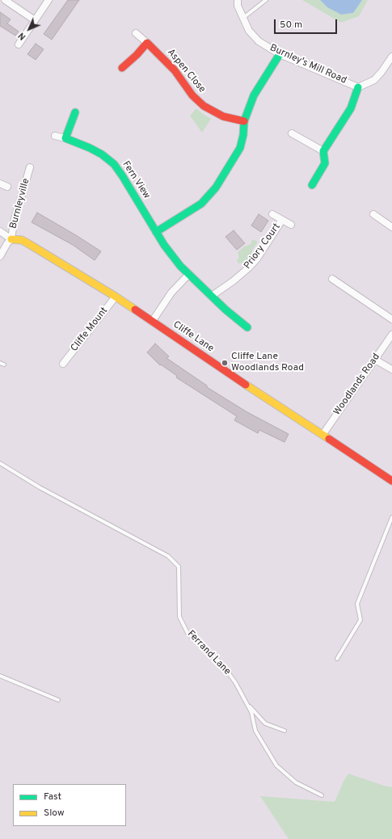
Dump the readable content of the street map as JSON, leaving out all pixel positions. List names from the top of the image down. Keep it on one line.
{"streets":{"street":["Burnley's Mill Road","Aspen Close","Fern View","Burnleyville","Priory Court","Cliffe Mount","Cliffe Lane","Woodlands Road"],"lane":["Ferrand Lane"]},"crossings":[["Fern View","Priory Court"],["Burnleyville","Cliffe Lane"],["Cliffe Mount","Cliffe Lane"],["Cliffe Lane","Woodlands Road"]],"places":["Cliffe Lane Woodlands Road"],"legend":["Fast","Slow"],"scale_bar":"50 m","north":"bottom left"}
